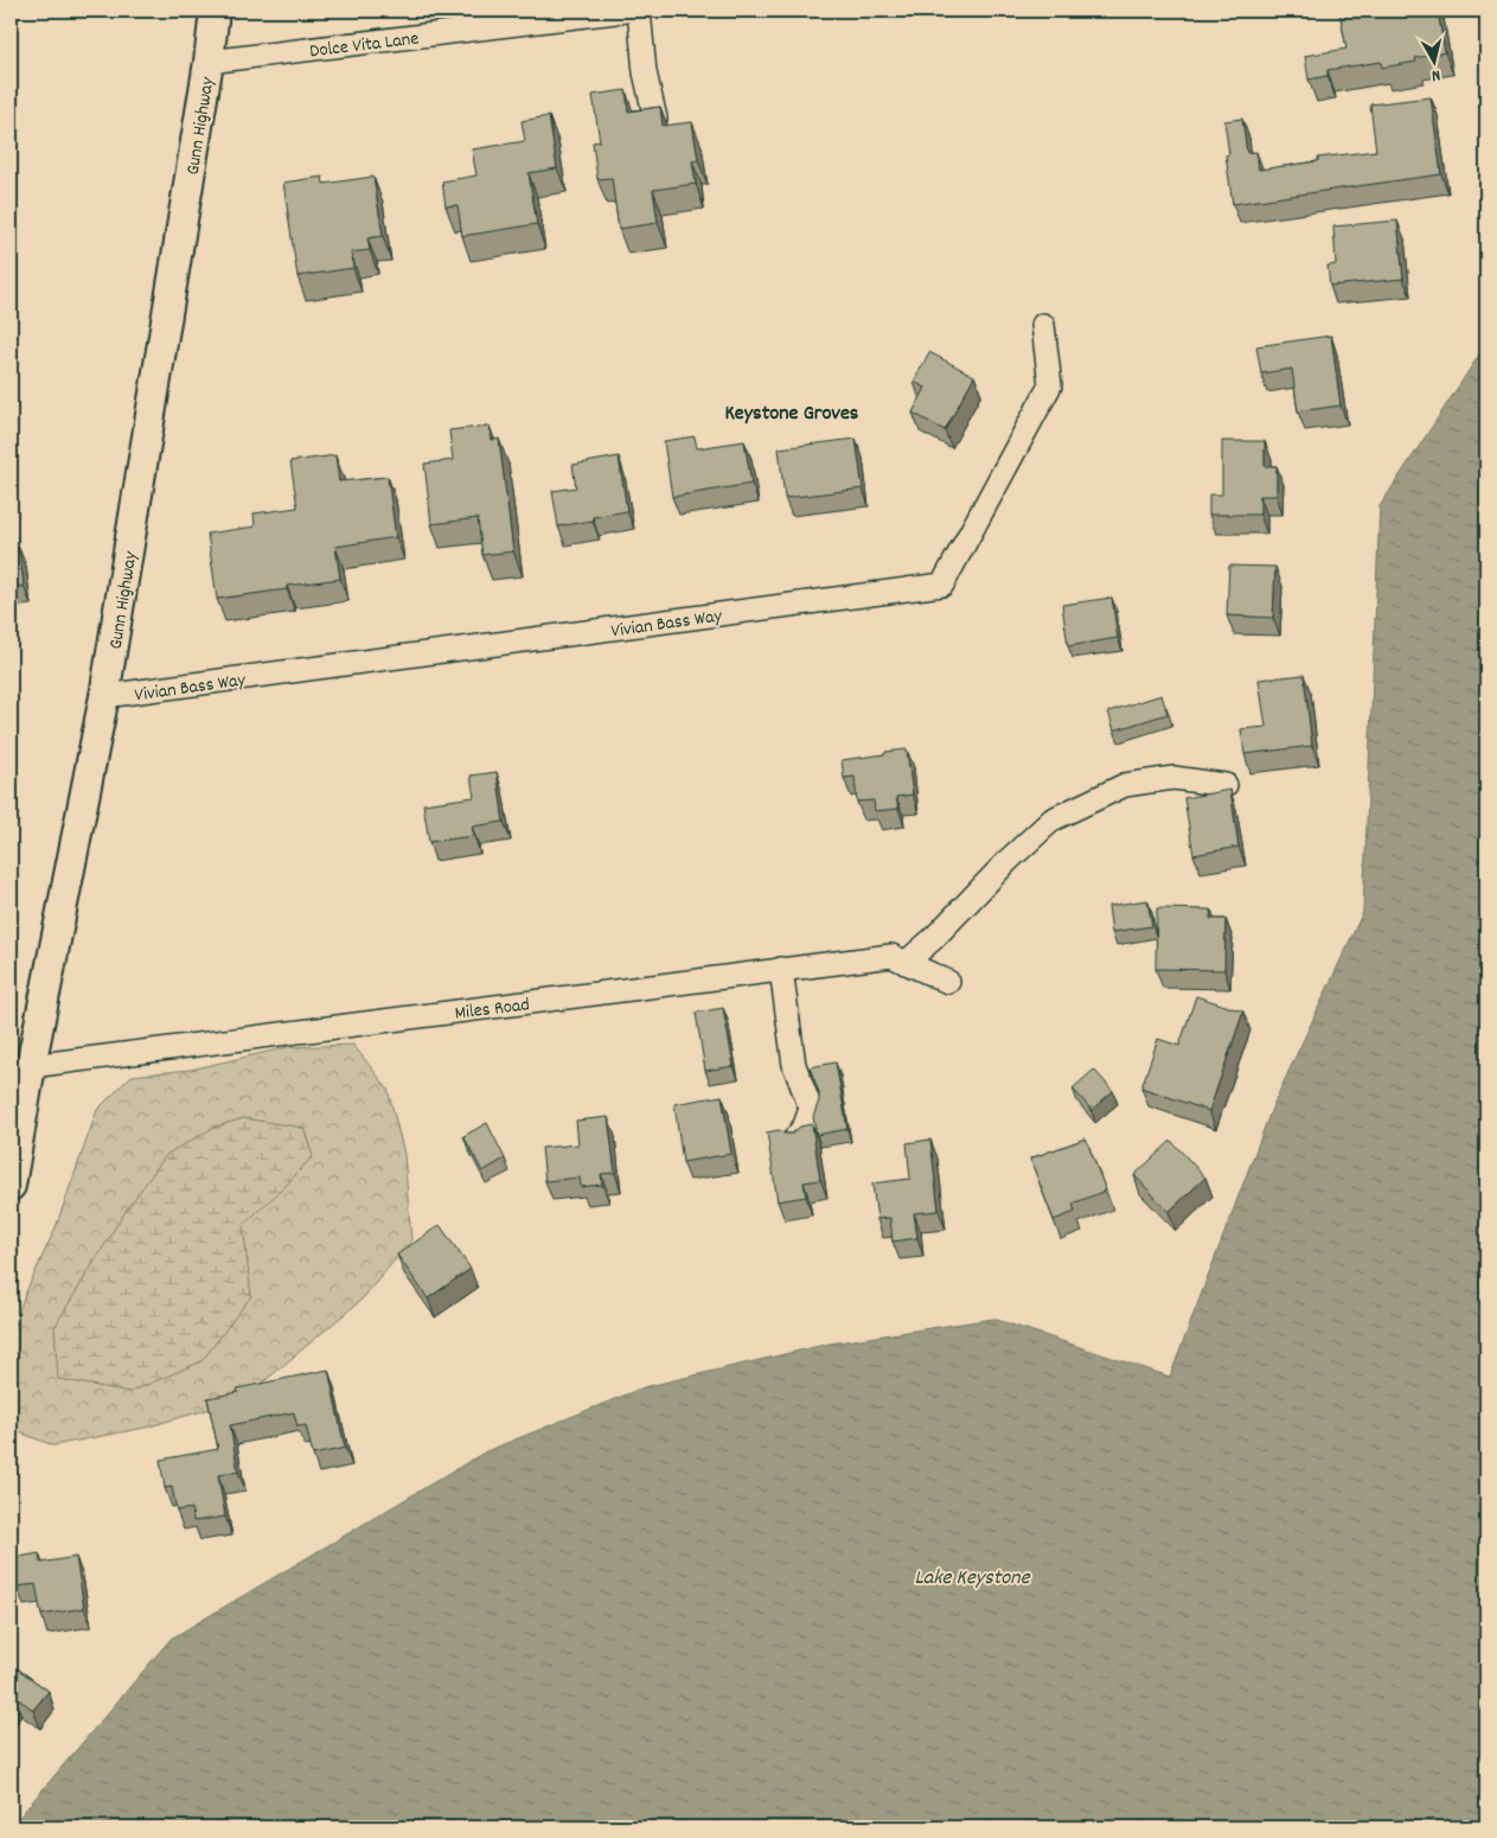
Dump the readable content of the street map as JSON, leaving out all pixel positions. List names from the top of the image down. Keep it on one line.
{"streets":{"main road":["Gunn Highway"],"street":["Dolce Vita Lane","Vivian Bass Way","Miles Road"]},"crossings":[["Dolce Vita Lane","Gunn Highway"],["Gunn Highway","Vivian Bass Way"],["Gunn Highway","Miles Road"]],"districts":["Keystone Groves"],"water":["Lake Keystone"],"north":"bottom"}
